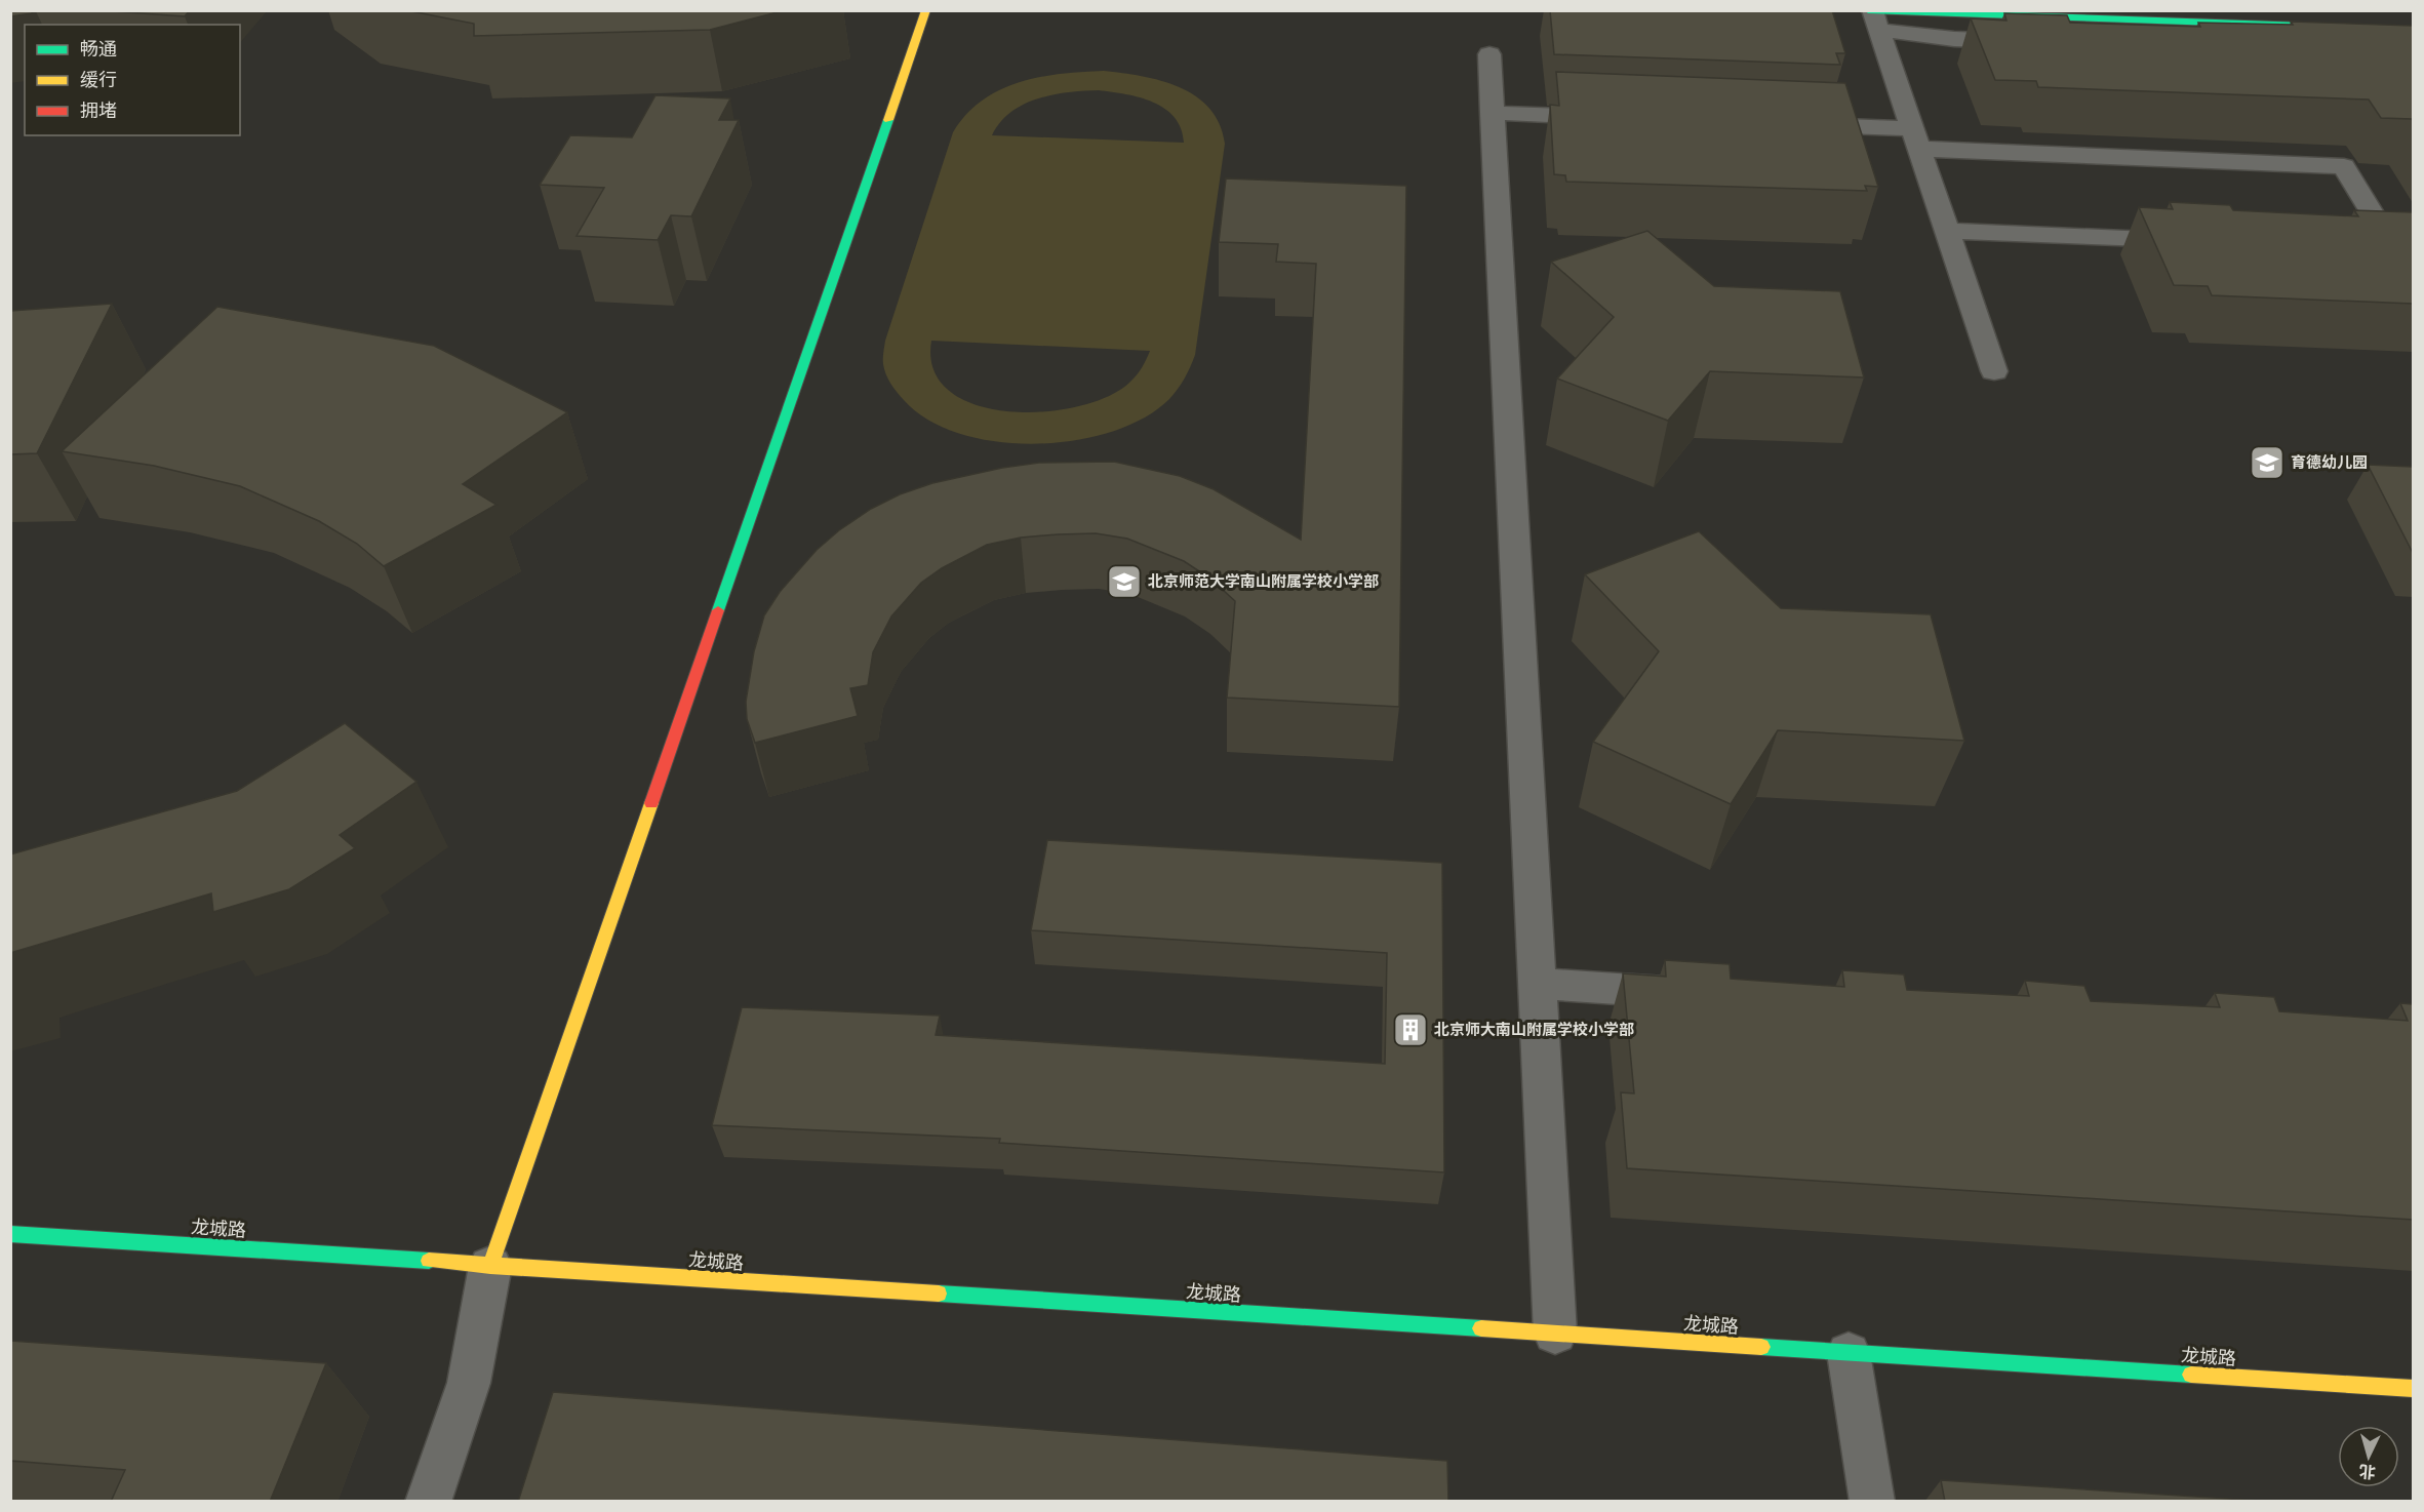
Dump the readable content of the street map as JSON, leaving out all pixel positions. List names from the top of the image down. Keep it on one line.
{"streets":{"street":["龙城路"]},"places":{"school or university":["育德幼儿园","北京师范大学南山附属学校小学部"],"building":["北京师大南山附属学校小学部"]},"legend":["畅通","缓行","拥堵"],"north":"bottom"}
